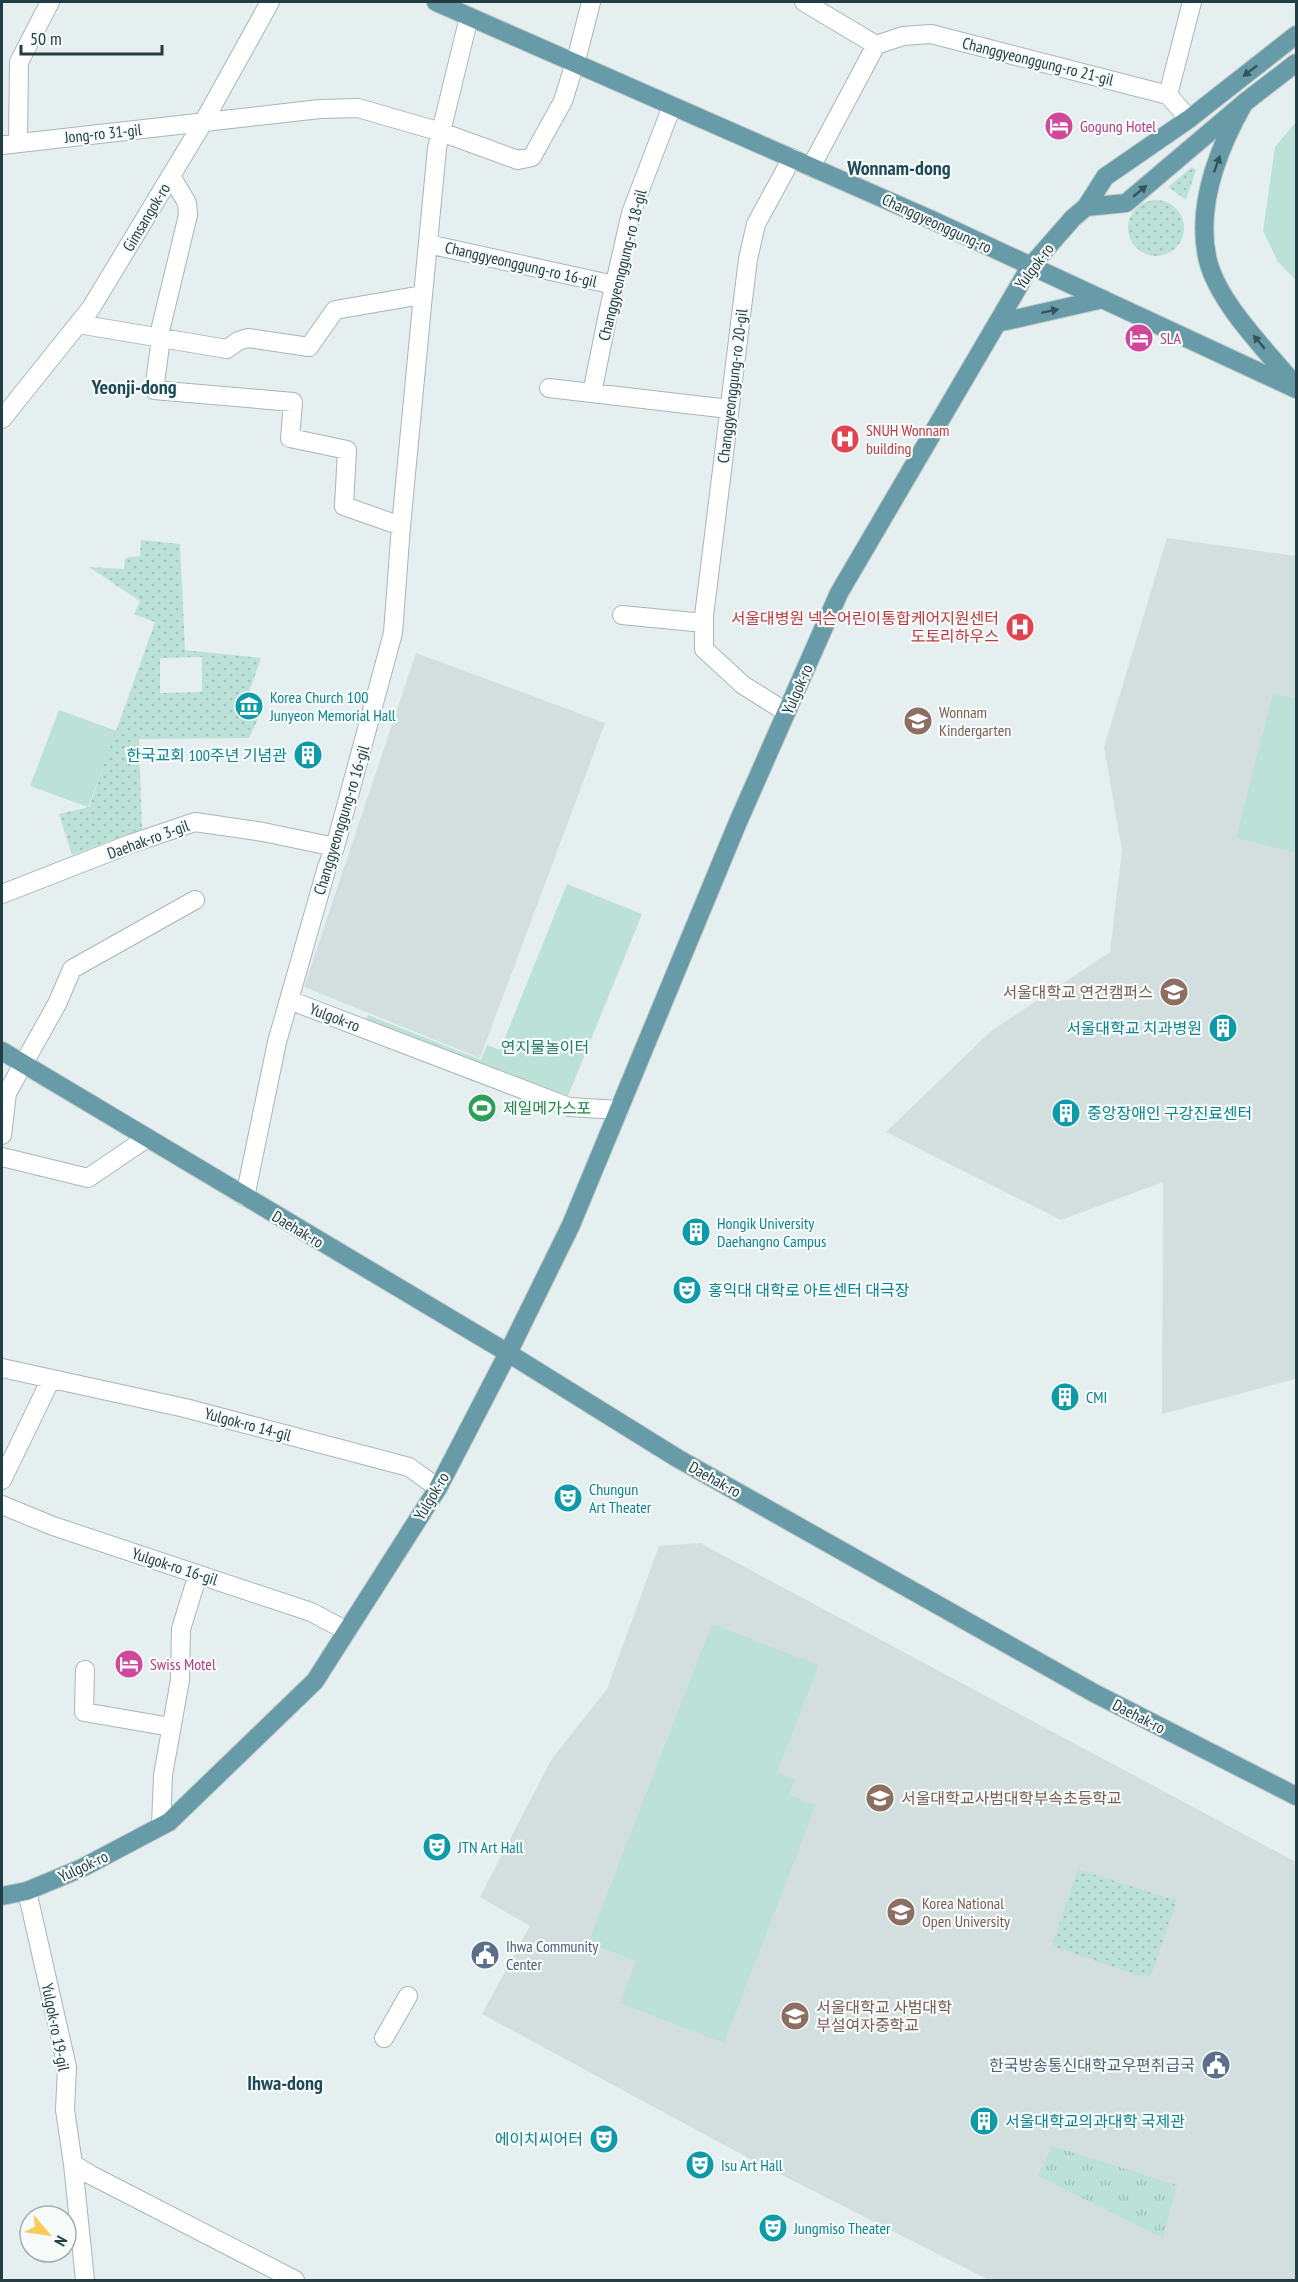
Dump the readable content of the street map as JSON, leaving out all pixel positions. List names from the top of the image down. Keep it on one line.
{"streets":{"main road":["Changgyeonggung-ro","Yulgok-ro","Daehak-ro"],"street":["Changgyeonggung-ro 21-gil","Jong-ro 31-gil","Gimsangok-ro","Changgyeonggung-ro 16-gil","Changgyeonggung-ro 18-gil","Changgyeonggung-ro 20-gil","Daehak-ro 3-gil","Yulgok-ro 14-gil","Yulgok-ro 16-gil","Yulgok-ro 19-gil"]},"crossings":[["Jong-ro 31-gil","Gimsangok-ro"],["Changgyeonggung-ro","Changgyeonggung-ro 16-gil"],["Changgyeonggung-ro","Changgyeonggung-ro 18-gil"],["Changgyeonggung-ro","Yulgok-ro"],["Changgyeonggung-ro","Changgyeonggung-ro 20-gil"],["Changgyeonggung-ro 16-gil","Changgyeonggung-ro 18-gil"],["Changgyeonggung-ro 16-gil","Yulgok-ro"],["Changgyeonggung-ro 16-gil","Daehak-ro 3-gil"],["Changgyeonggung-ro 16-gil","Daehak-ro"],["Yulgok-ro","Changgyeonggung-ro 20-gil"],["Yulgok-ro","Daehak-ro"],["Yulgok-ro","Yulgok-ro 14-gil"],["Yulgok-ro","Yulgok-ro 16-gil"],["Yulgok-ro","Yulgok-ro 19-gil"]],"districts":["Wonnam-dong","Yeonji-dong","Ihwa-dong"],"parks":["연지물놀이터"],"places":{"hotel":["Gogung Hotel","SLA","Swiss Motel"],"hospital":["SNUH Wonnam building","서울대병원 넥슨어린이통합케어지원센터 도토리하우스"],"museum":["Korea Church 100 Junyeon Memorial Hall"],"school or university":["Wonnam Kindergarten","서울대학교 연건캠퍼스","서울대학교사범대학부속초등학교","Korea National Open University","서울대학교 사범대학 부설여자중학교"],"building":["한국교회 100주년 기념관","서울대학교 치과병원","중앙장애인 구강진료센터","Hongik University Daehangno Campus","CMI","서울대학교의과대학 국제관"],"sports":["제일메가스포"],"theatre":["홍익대 대학로 아트센터 대극장","Chungun Art Theater","JTN Art Hall","에이치씨어터","Isu Art Hall","Jungmiso Theater"],"public building":["Ihwa Community Center","한국방송통신대학교우편취급국"]},"scale_bar":"50 m","north":"bottom right"}
